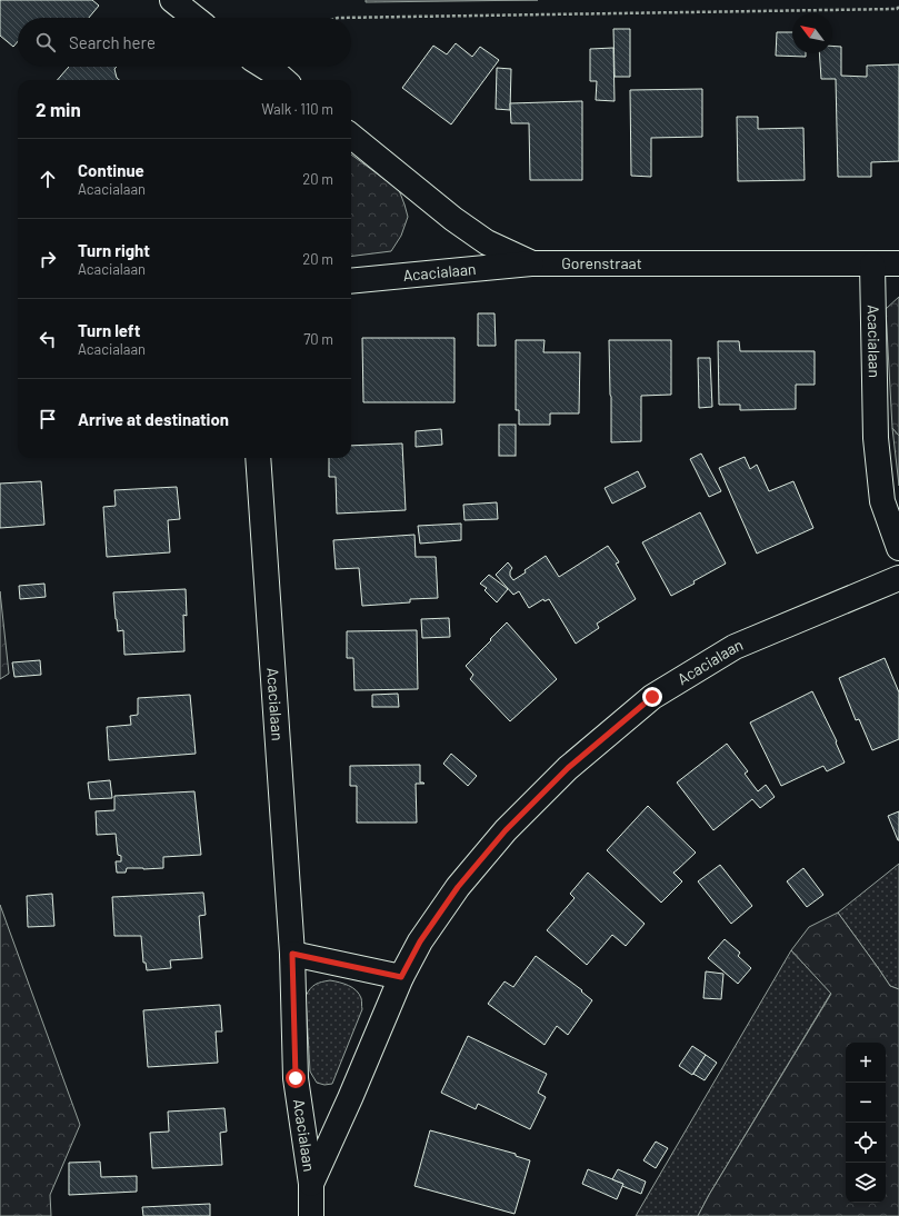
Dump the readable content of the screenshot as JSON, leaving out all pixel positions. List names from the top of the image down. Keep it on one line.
{"streets":{"street":["Gorenstraat","Acacialaan"]},"crossings":[["Gorenstraat","Acacialaan"]],"north":"top left","page":{"search":"Search here","heading":["2 min","Walk · 110 m"],"list":[["Continue","Acacialaan","20 m"],["Turn right","Acacialaan","20 m"],["Turn left","Acacialaan","70 m"],"Arrive at destination"],"map_buttons":["+","−"]}}
